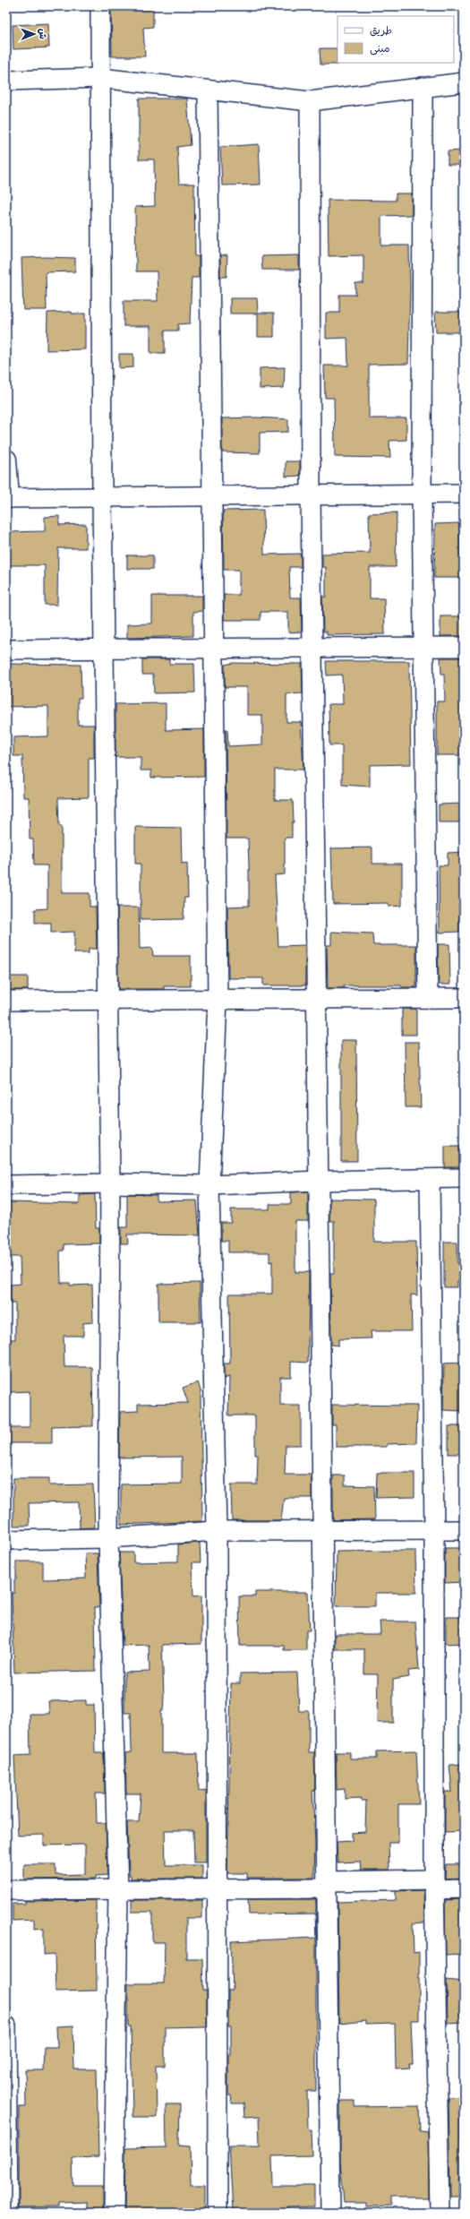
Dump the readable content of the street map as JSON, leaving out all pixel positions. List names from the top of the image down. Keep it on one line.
{"legend":["طريق","مبنى"],"north":"right"}
